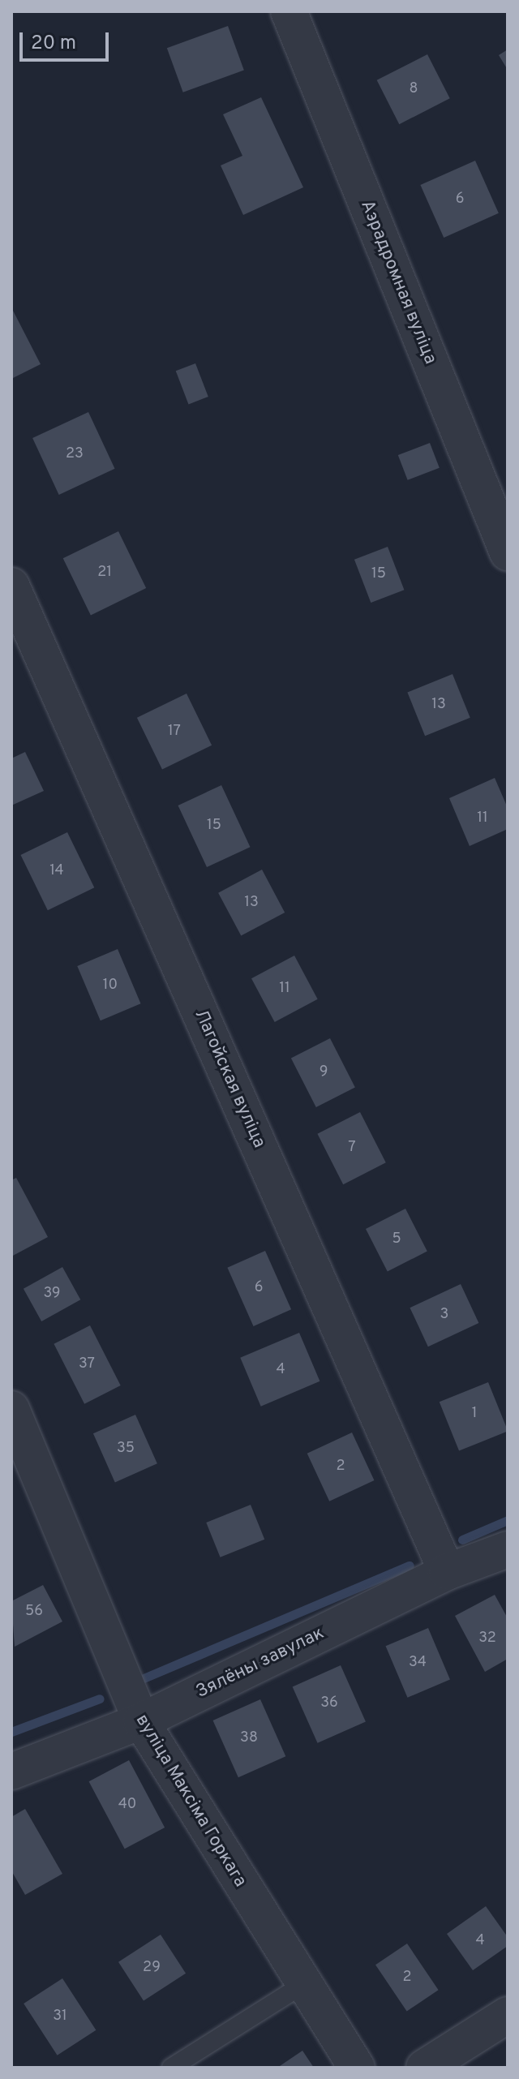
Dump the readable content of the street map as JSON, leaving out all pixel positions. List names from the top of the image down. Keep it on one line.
{"streets":{"street":["Аэрадромная вуліца","Лагойская вуліца","Зялёны завулак","вуліца Максіма Горкага"]},"crossings":[["Лагойская вуліца","Зялёны завулак"],["Зялёны завулак","вуліца Максіма Горкага"]],"house_numbers":["8","6","23","21","15","13","17","11","15","14","13","10","11","9","7","5","6","39","3","37","4","1","35","2","56","32","34","36","38","40","4","29","2","31"],"scale_bar":"20 m"}
